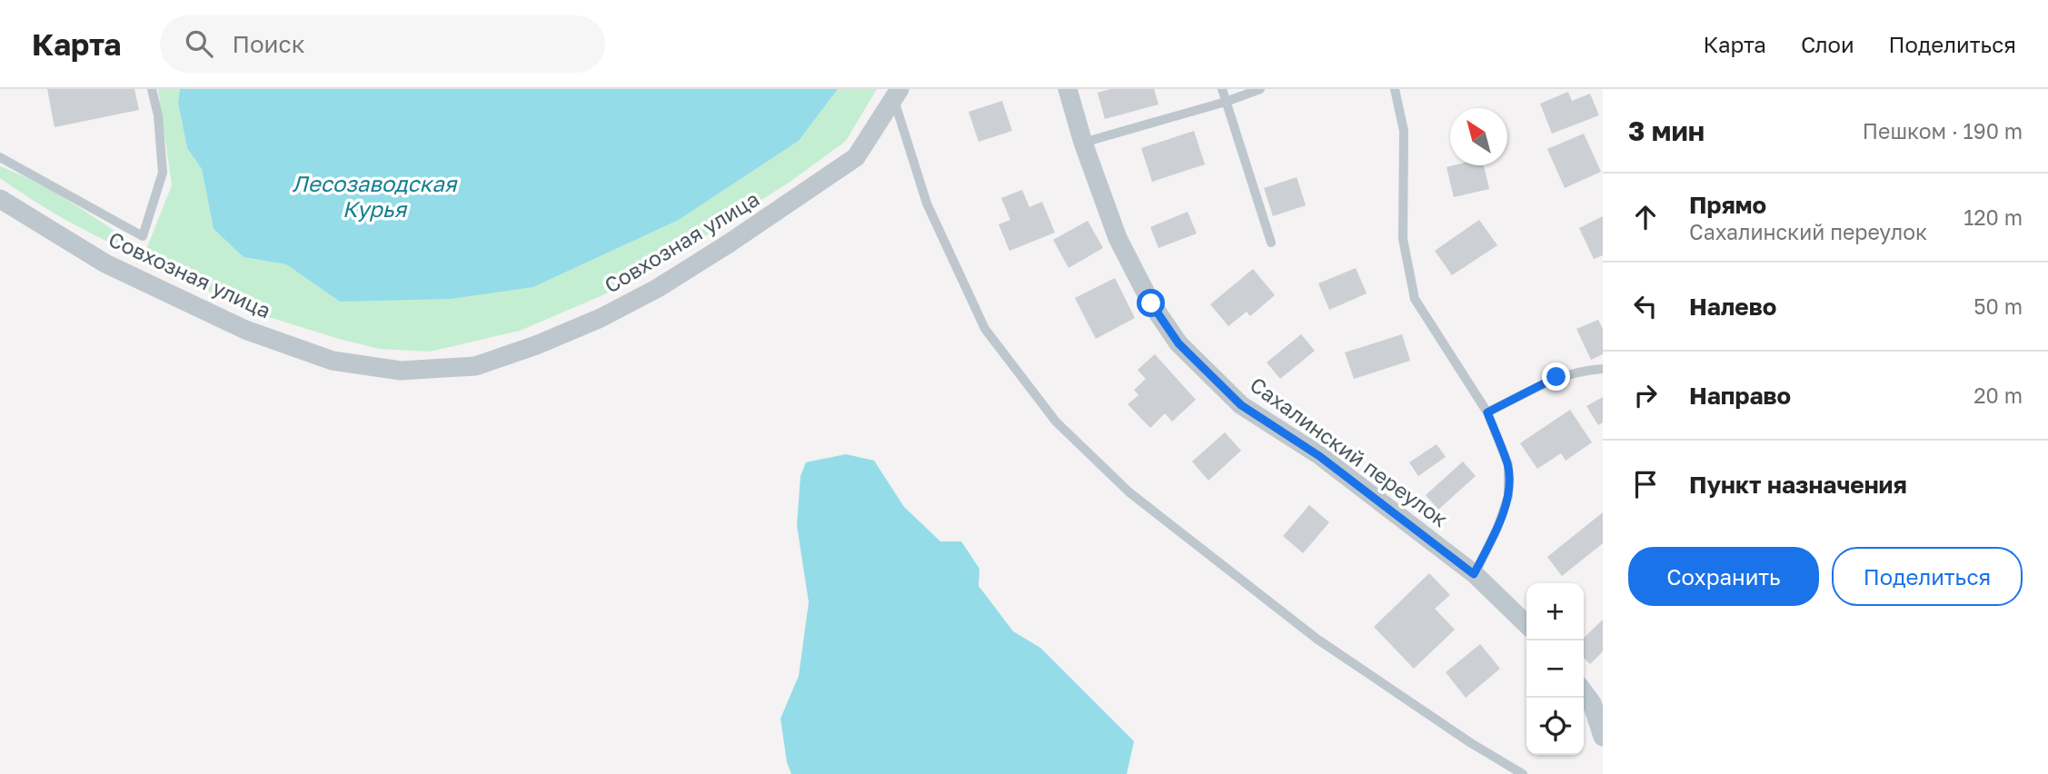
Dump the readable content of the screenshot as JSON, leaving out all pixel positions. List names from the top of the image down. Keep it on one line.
{"streets":{"street":["Совхозная улица","Сахалинский переулок"]},"water":["Лесозаводская Курья"],"north":"top left","page":{"header":"Карта","search":"Поиск","nav":["Карта","Слои","Поделиться"],"heading":["3 мин","Пешком · 190 m"],"list":[["Прямо","Сахалинский переулок","120 m"],["Налево","50 m"],["Направо","20 m"],"Пункт назначения"],"buttons":["Сохранить","Поделиться"],"map_buttons":["+","−"]}}
